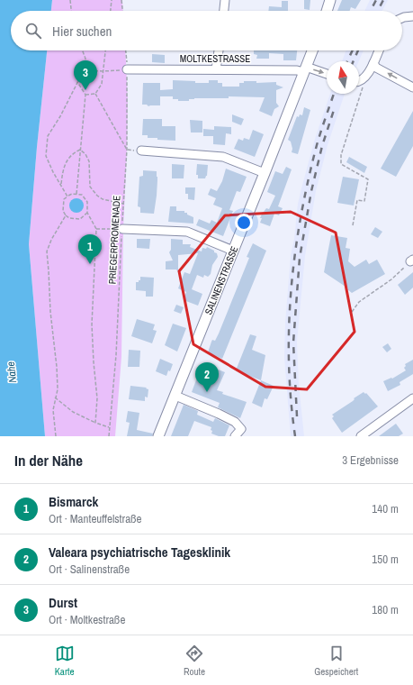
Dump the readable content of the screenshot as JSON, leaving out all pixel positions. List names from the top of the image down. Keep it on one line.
{"streets":{"main road":["SALINENSTRASSE"],"street":["MOLTKESTRASSE"],"path":["PRIEGERPROMENADE"]},"crossings":[["MOLTKESTRASSE","PRIEGERPROMENADE"],["MOLTKESTRASSE","SALINENSTRASSE"]],"water":["Nahe"],"north":"top","page":{"search":"Hier suchen","pins":["3","1","2"],"heading":["In der Nähe","3 Ergebnisse"],"list":[{"mark":"1","name":"Bismarck","note":"Ort · Manteuffelstraße","value":"140 m"},{"mark":"2","name":"Valeara psychiatrische Tagesklinik","note":"Ort · Salinenstraße","value":"150 m"},{"mark":"3","name":"Durst","note":"Ort · Moltkestraße","value":"180 m"}],"nav":["Karte","Route","Gespeichert"]}}
